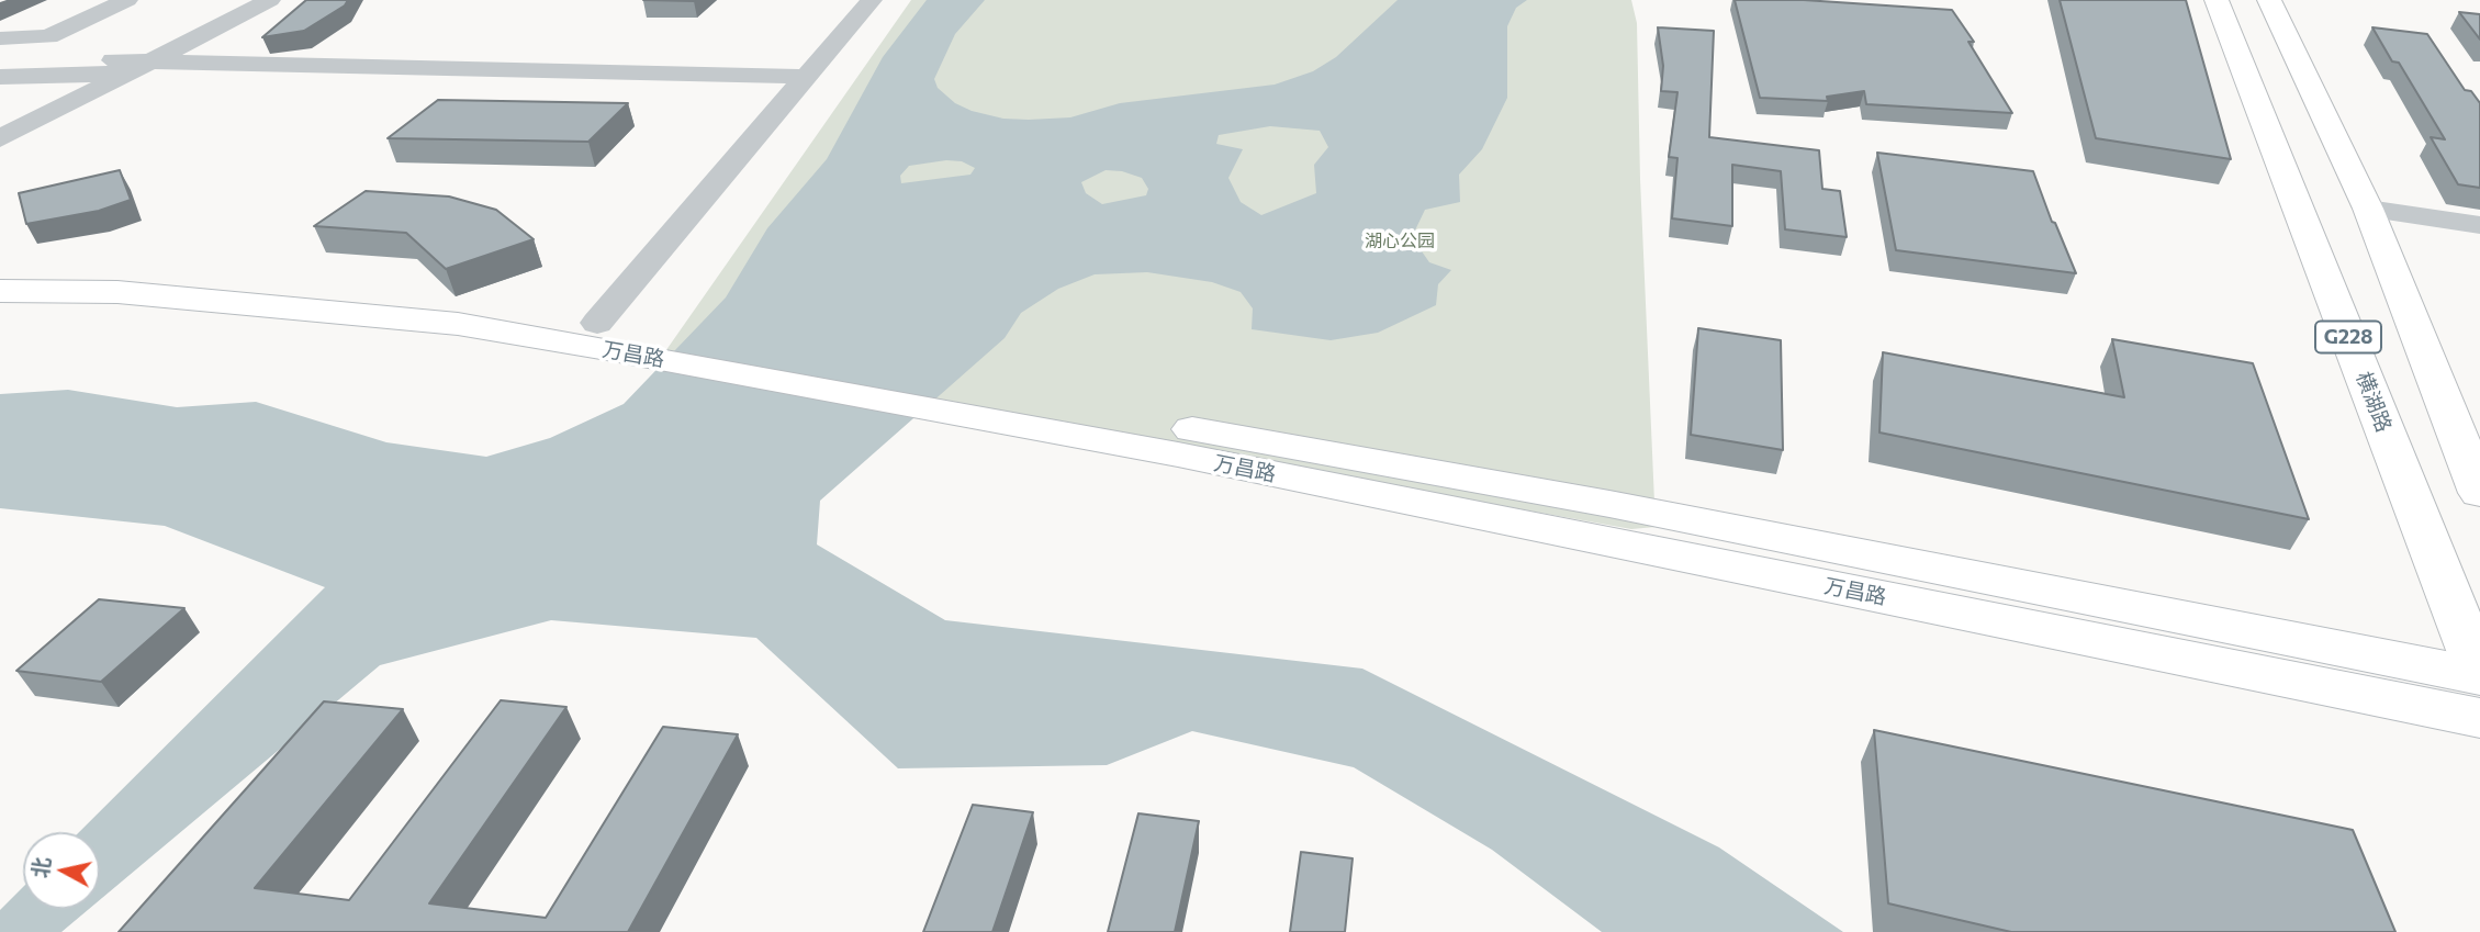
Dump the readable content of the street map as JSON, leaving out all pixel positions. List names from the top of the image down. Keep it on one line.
{"streets":{"main road":["G228","万昌路","横湖路"]},"crossings":[["万昌路","横湖路"]],"parks":["湖心公园"],"north":"left"}
